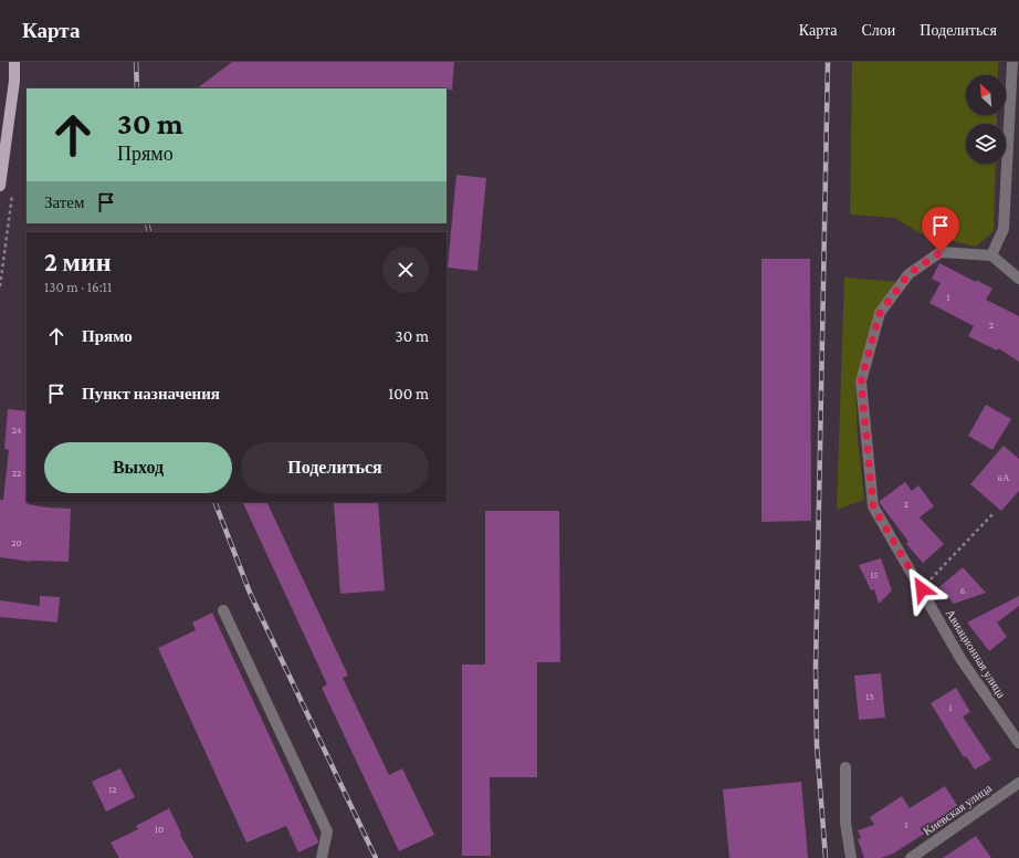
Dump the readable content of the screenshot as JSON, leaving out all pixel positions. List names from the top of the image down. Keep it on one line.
{"streets":{"street":["Авиационная улица","Киевская улица"]},"house_numbers":["1","2","24","22","6А","2","20","15","6","13","1","12","1","10"],"north":"top left","page":{"header":"Карта","nav":["Карта","Слои","Поделиться"],"turn":["30 m","Прямо"],"then":"Затем","heading":["2 мин","130 m · 16:11"],"list":[{"name":"Прямо","value":"30 m"},{"name":"Пункт назначения","value":"100 m"}],"buttons":["Выход","Поделиться"]}}
